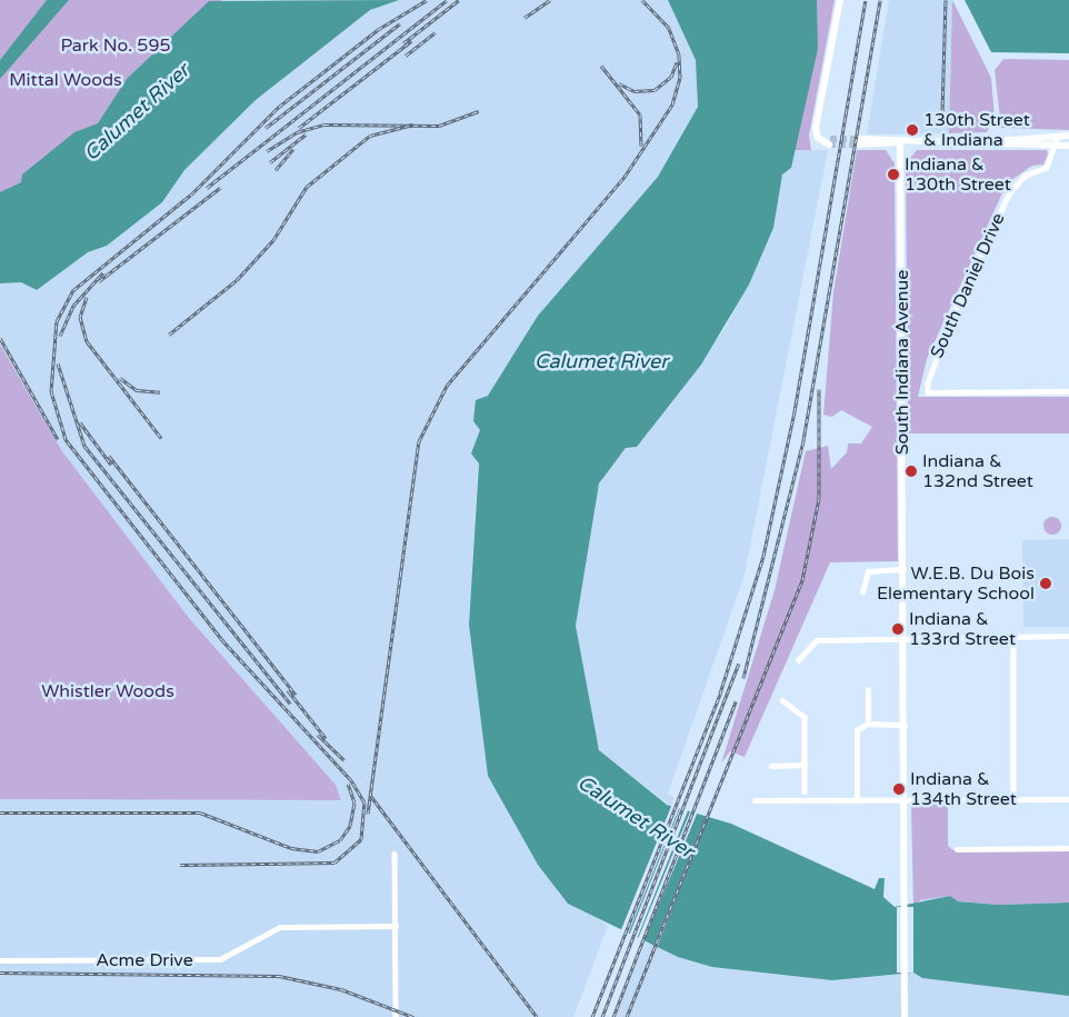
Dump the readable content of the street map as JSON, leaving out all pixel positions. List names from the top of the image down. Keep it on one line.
{"streets":{"main road":["South Indiana Avenue"],"street":["South Daniel Drive","Acme Drive"]},"water":["Calumet River"],"parks":["Park No. 595","Mittal Woods","Whistler Woods"],"places":["130th Street & Indiana","Indiana & 130th Street","Indiana & 132nd Street","W.E.B. Du Bois Elementary School","Indiana & 133rd Street","Indiana & 134th Street"]}
